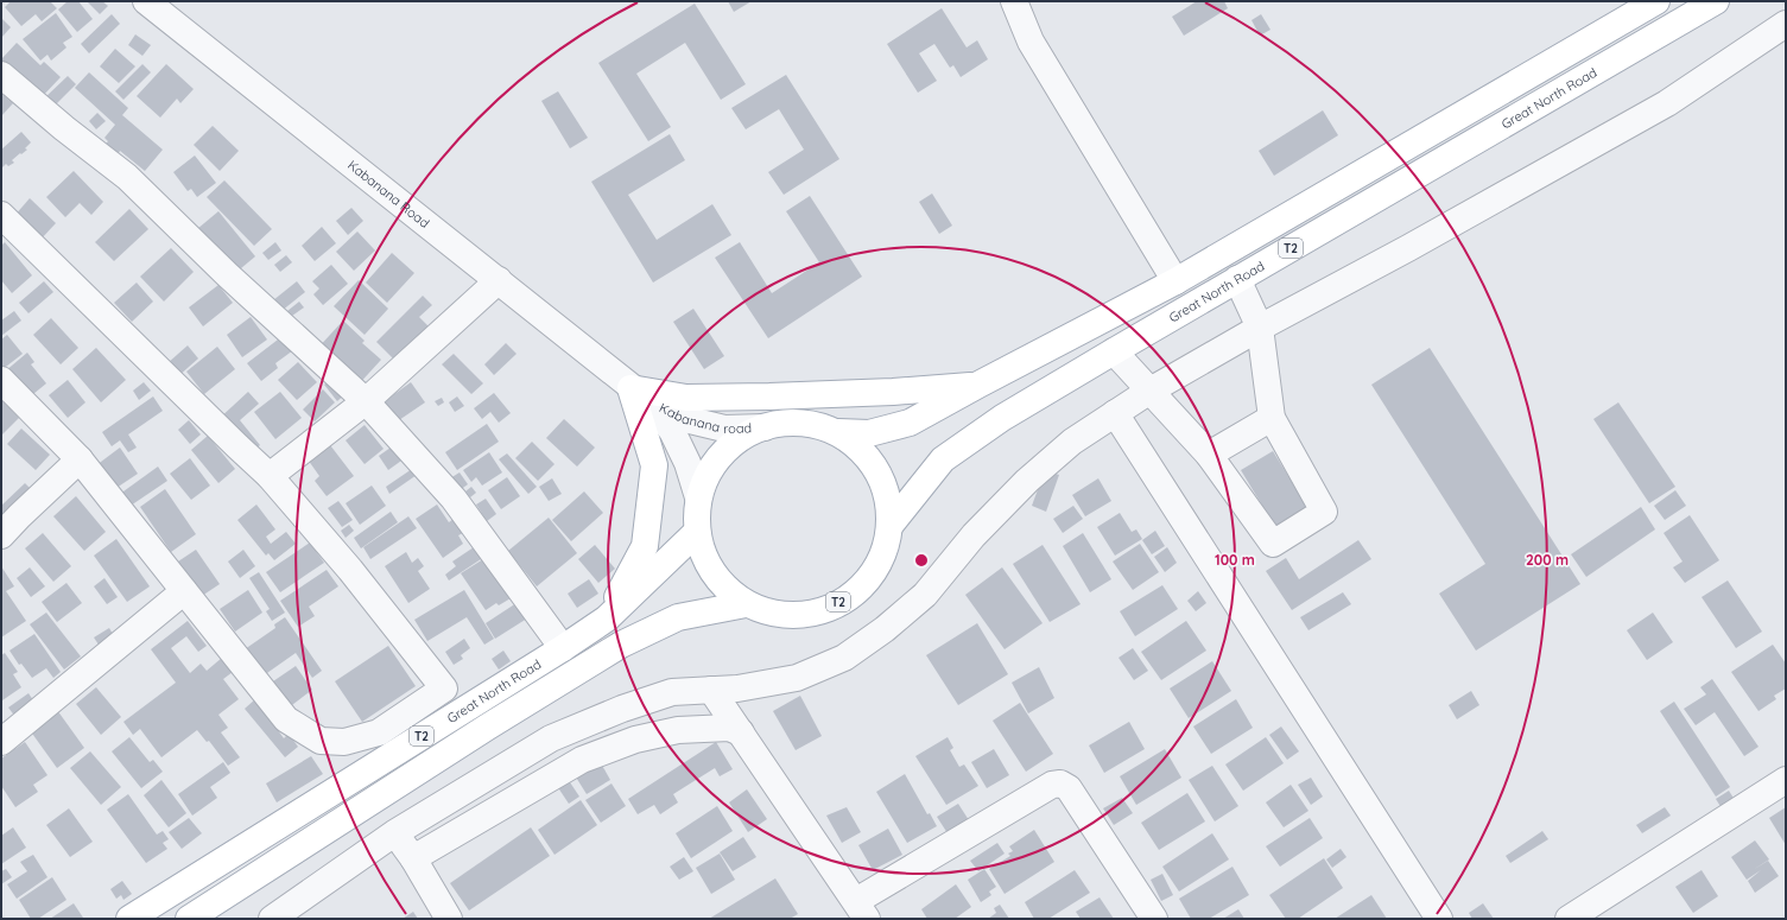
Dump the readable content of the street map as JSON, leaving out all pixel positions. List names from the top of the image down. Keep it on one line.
{"streets":{"main road":["Great North Road","T2"],"street":["Kabanana Road","Kabanana road"]},"crossings":[["Great North Road","T2"],["Kabanana Road","Kabanana road"],["T2","Kabanana road"]],"rings":["100 m","200 m"]}
